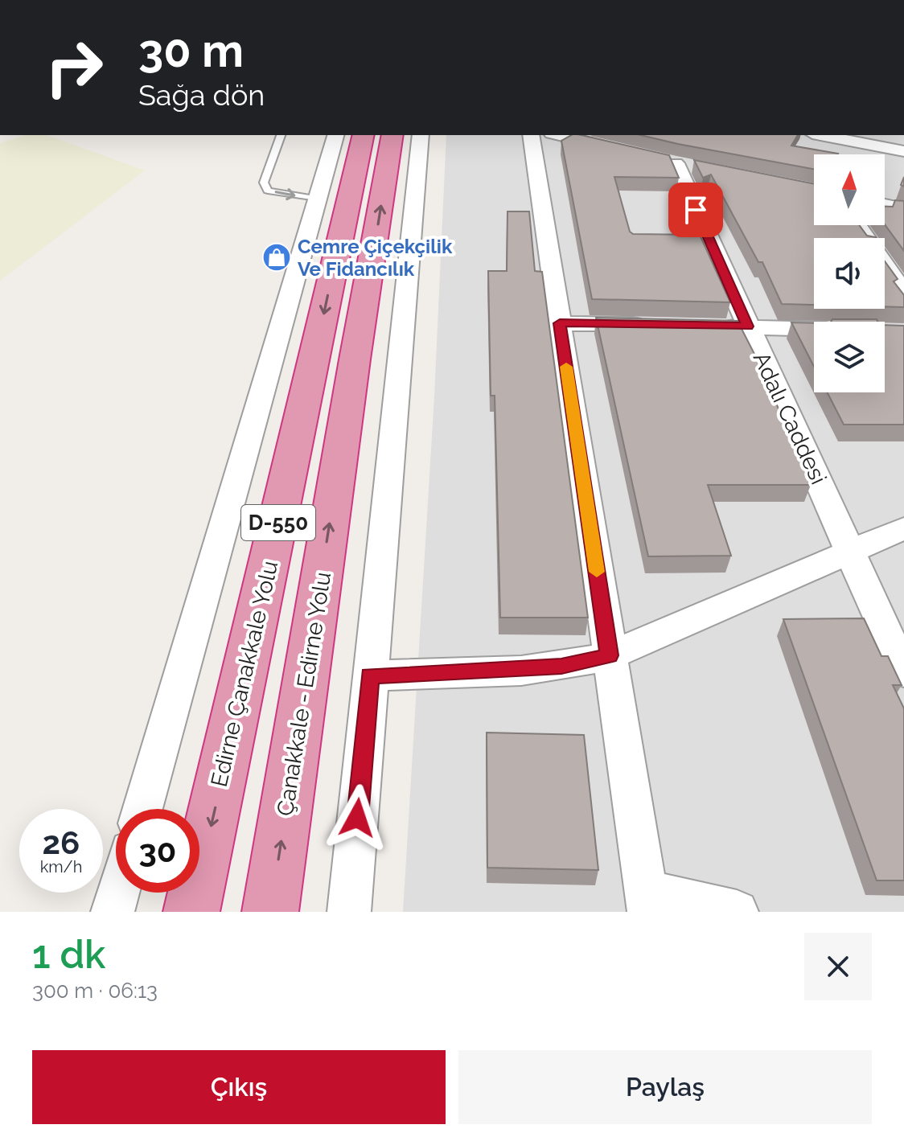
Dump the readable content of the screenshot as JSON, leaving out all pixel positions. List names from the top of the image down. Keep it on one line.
{"streets":{"highway":["D-550","Edirne Çanakkale Yolu","Çanakkale - Edirne Yolu"],"street":["Adalı Caddesi"]},"one_way":["Edirne Çanakkale Yolu","Çanakkale - Edirne Yolu"],"places":{"shop":["Cemre Çiçekçilik Ve Fidancılık"]},"north":"top","page":{"turn":["30 m","Sağa dön"],"speed":"26 km/h","limit":"30","heading":["1 dk","300 m · 06:13"],"buttons":["Çıkış","Paylaş"]}}
